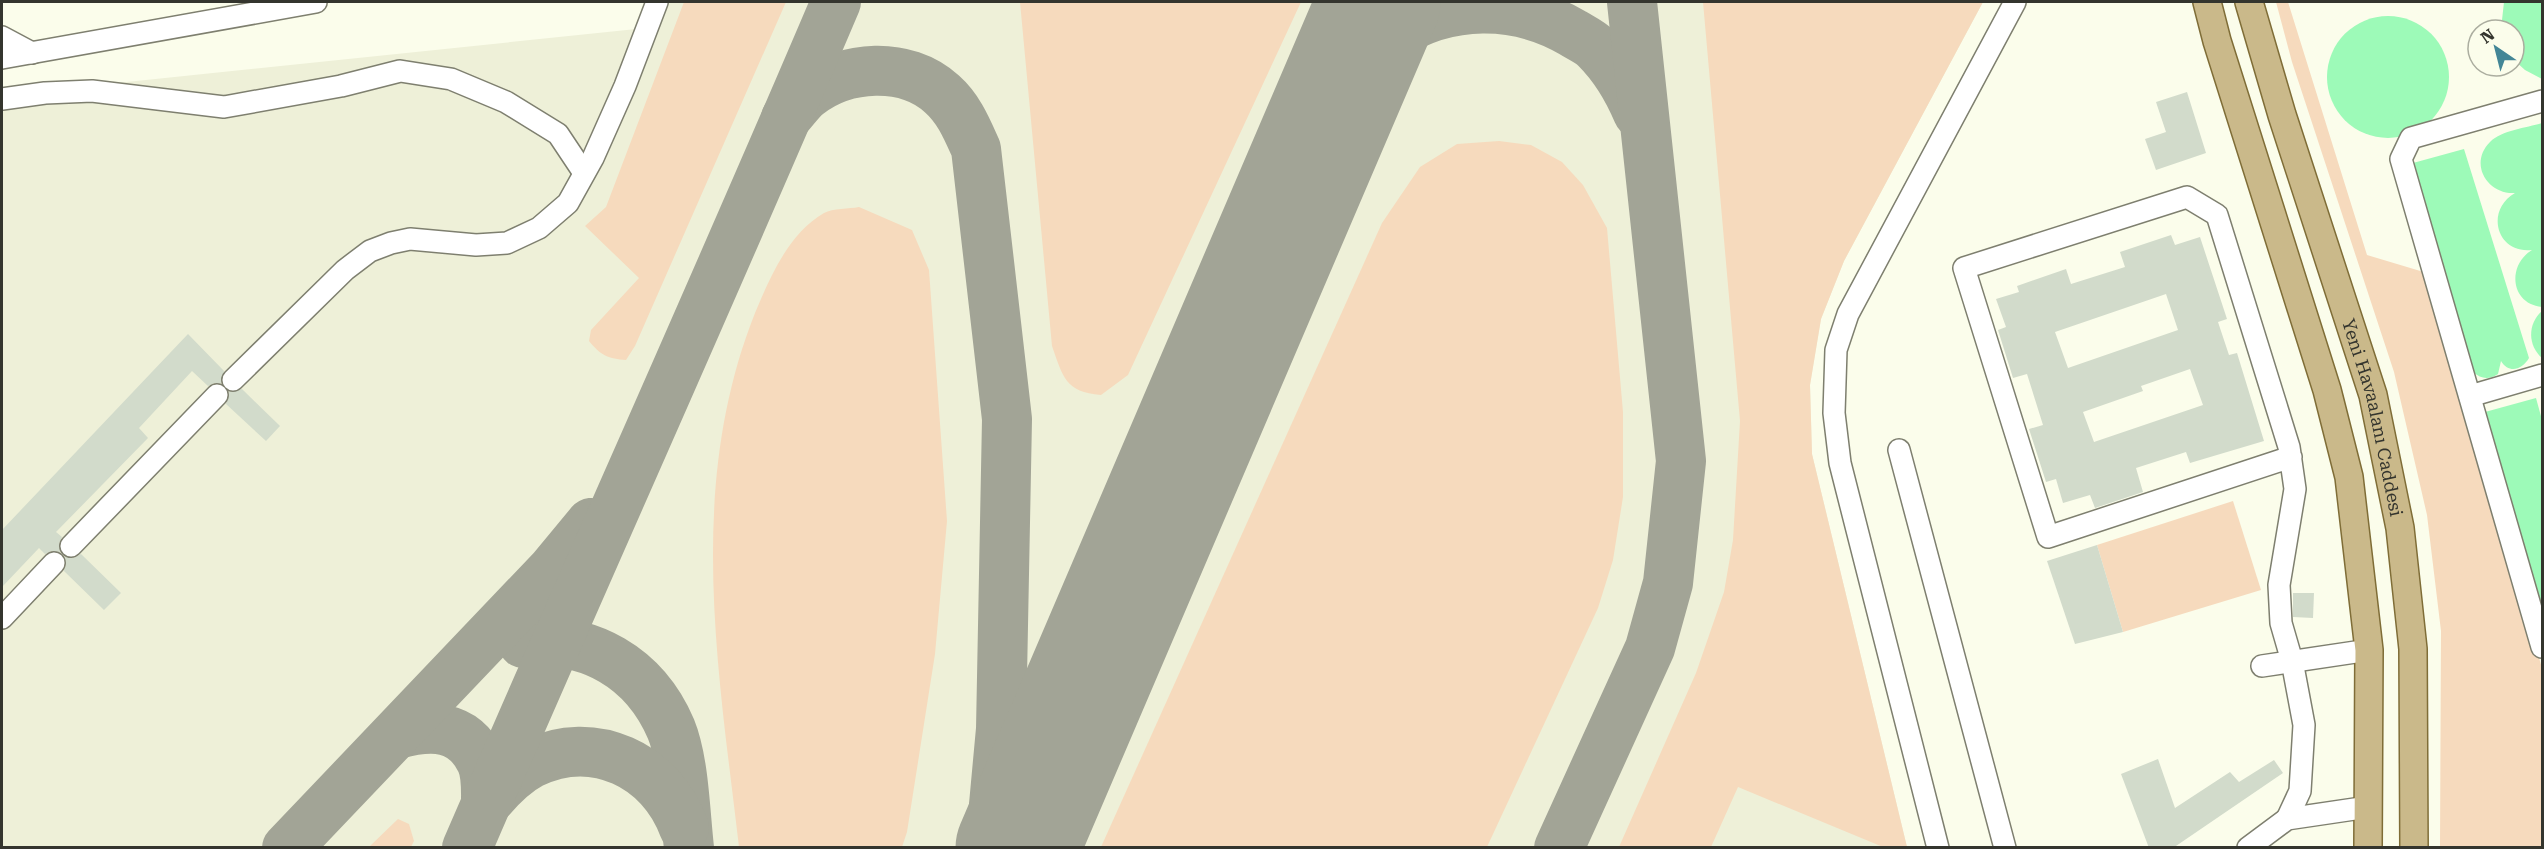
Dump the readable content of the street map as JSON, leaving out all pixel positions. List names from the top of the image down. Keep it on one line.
{"streets":{"main road":["Yeni Havaalanı Caddesi"]},"north":"top left"}
